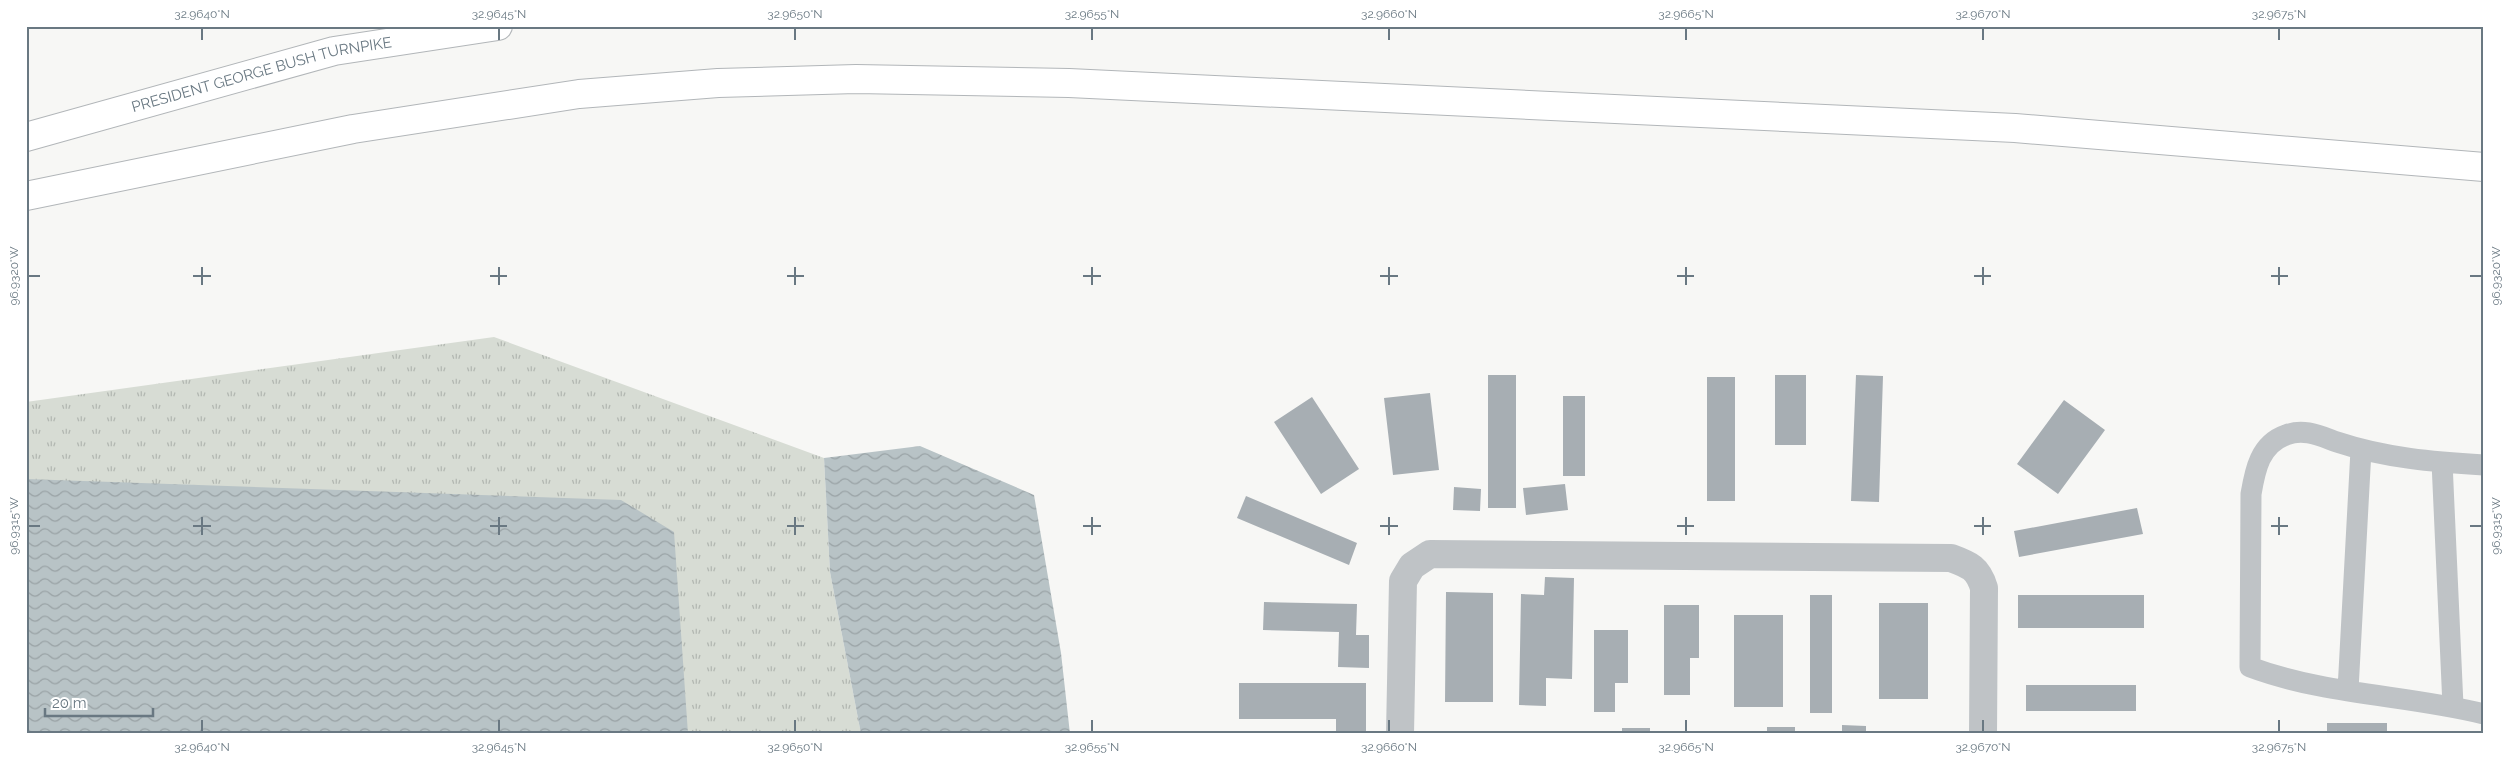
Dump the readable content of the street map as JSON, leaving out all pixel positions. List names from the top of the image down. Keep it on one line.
{"streets":{"highway":["PRESIDENT GEORGE BUSH TURNPIKE"]},"scale_bar":"20 m","coordinates":["32.9640°N","32.9645°N","32.9650°N","32.9655°N","32.9660°N","32.9665°N","32.9670°N","32.9675°N","96.9320°W","96.9315°W"]}
